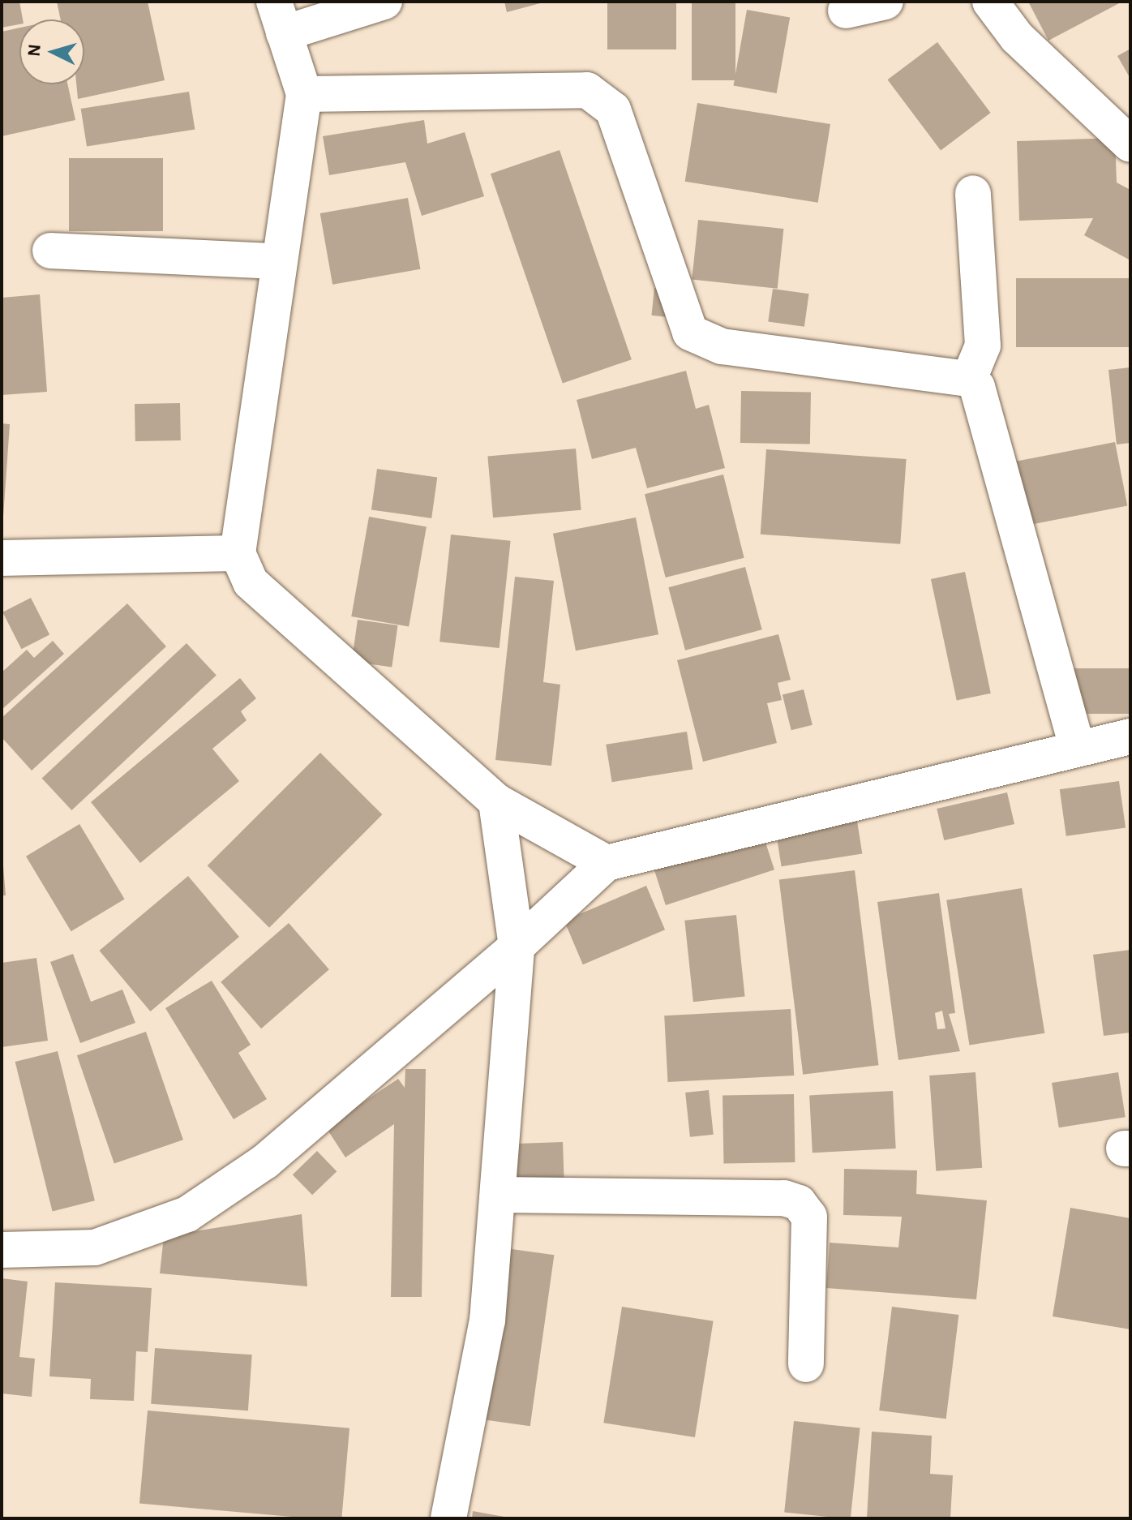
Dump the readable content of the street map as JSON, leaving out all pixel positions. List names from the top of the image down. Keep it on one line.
{"north":"left"}
